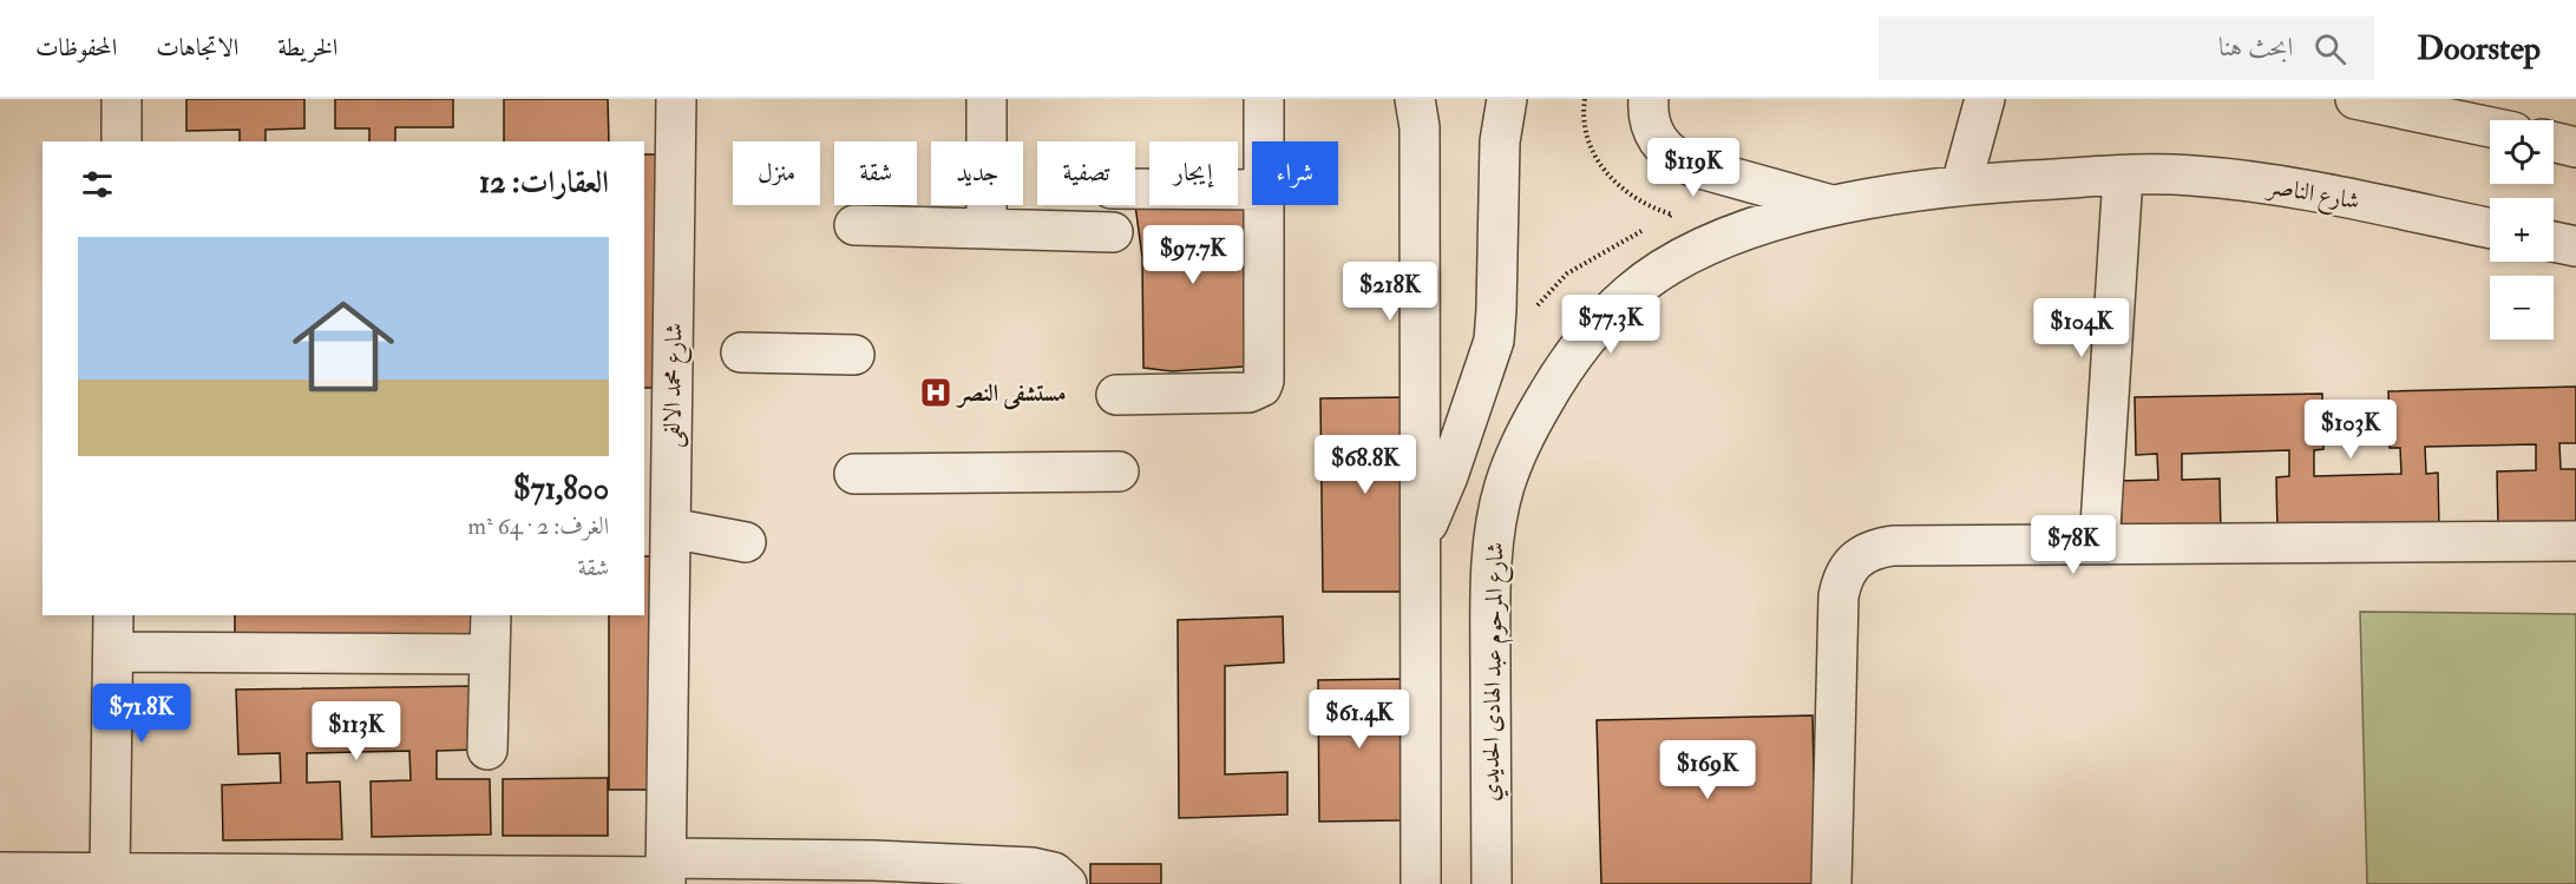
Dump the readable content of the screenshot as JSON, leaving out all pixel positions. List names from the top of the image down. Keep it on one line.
{"streets":{"street":["شارع الناصر","شارع محمد الالفى","شارع المرحوم عبد الهادى الحديدي"]},"crossings":[["شارع الناصر","شارع المرحوم عبد الهادى الحديدي"]],"places":{"hospital":["مستشفى النصر"]},"page":{"header":"Doorstep","search":"ابحث هنا","nav":["الخريطة","الاتجاهات","المحفوظات"],"map_buttons":["+","−"],"price":["$119K","$97.7K","$218K","$77.3K","$104K","$103K","$68.8K","$78K","$71.8K","$61.4K","$113K","$169K"],"chip":["شراء","إيجار","تصفية","جديد","شقة","منزل"],"heading":"العقارات: 12","list":[{"name":"$71,800","note":"الغرف: 2 · 64 m² · شقة"}]}}
